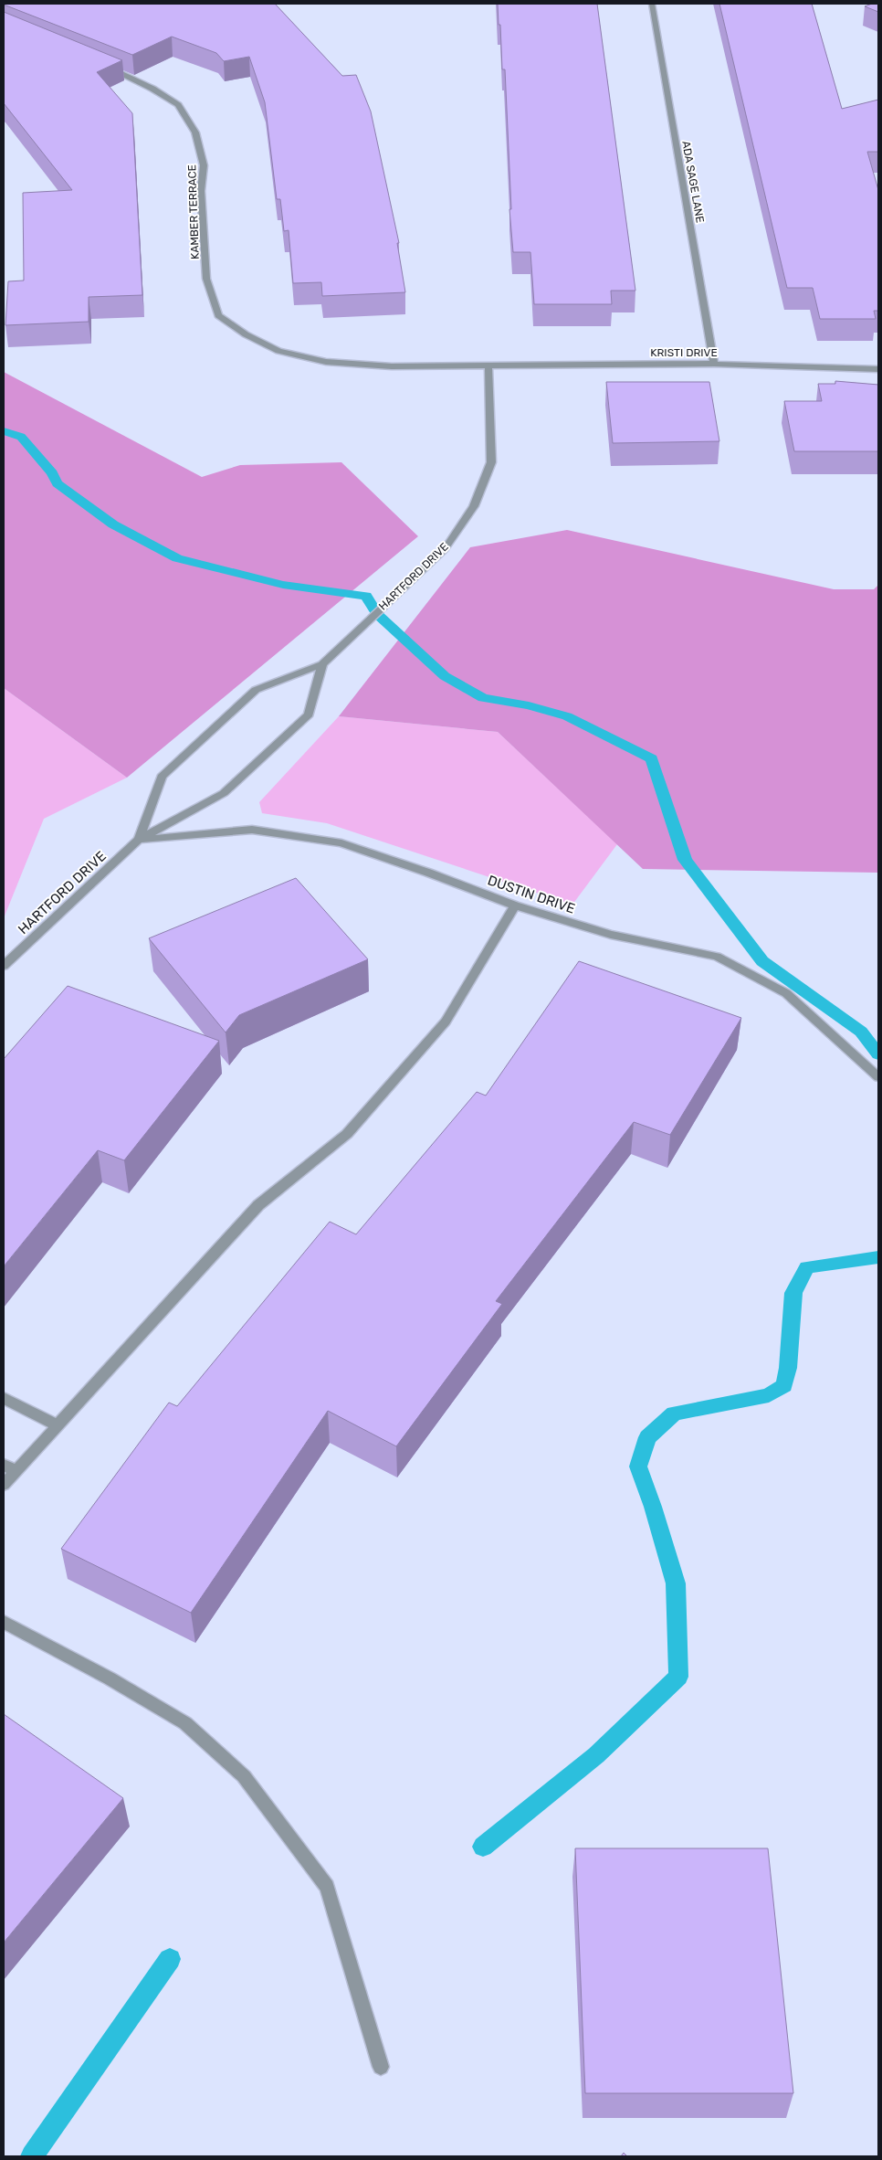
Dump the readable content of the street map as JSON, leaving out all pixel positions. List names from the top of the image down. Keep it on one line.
{"streets":{"street":["ADA SAGE LANE","KAMBER TERRACE","KRISTI DRIVE","HARTFORD DRIVE","DUSTIN DRIVE"]},"crossings":[["ADA SAGE LANE","KRISTI DRIVE"],["KAMBER TERRACE","KRISTI DRIVE"],["KAMBER TERRACE","HARTFORD DRIVE"],["KRISTI DRIVE","HARTFORD DRIVE"],["HARTFORD DRIVE","DUSTIN DRIVE"]]}
